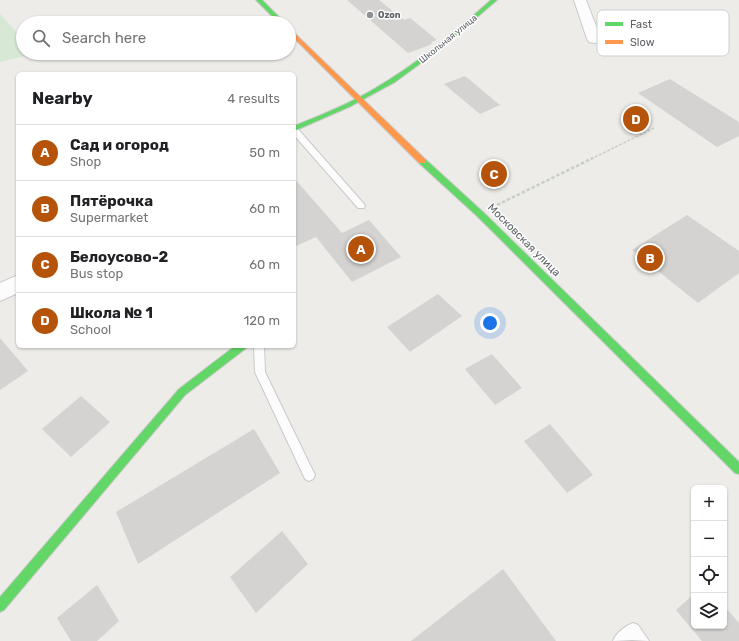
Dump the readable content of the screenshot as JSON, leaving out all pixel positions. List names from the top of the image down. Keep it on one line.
{"streets":{"main road":["Школьная улица","Московская улица"]},"crossings":[["Школьная улица","Московская улица"]],"places":["Ozon"],"legend":["Fast","Slow"],"page":{"search":"Search here","heading":["Nearby","4 results"],"pins":["D","C","A","B"],"list":[{"mark":"A","name":"Сад и огород","note":"Shop","value":"50 m"},{"mark":"B","name":"Пятёрочка","note":"Supermarket","value":"60 m"},{"mark":"C","name":"Белоусово-2","note":"Bus stop","value":"60 m"},{"mark":"D","name":"Школа № 1","note":"School","value":"120 m"}],"map_buttons":["+","−"]}}
